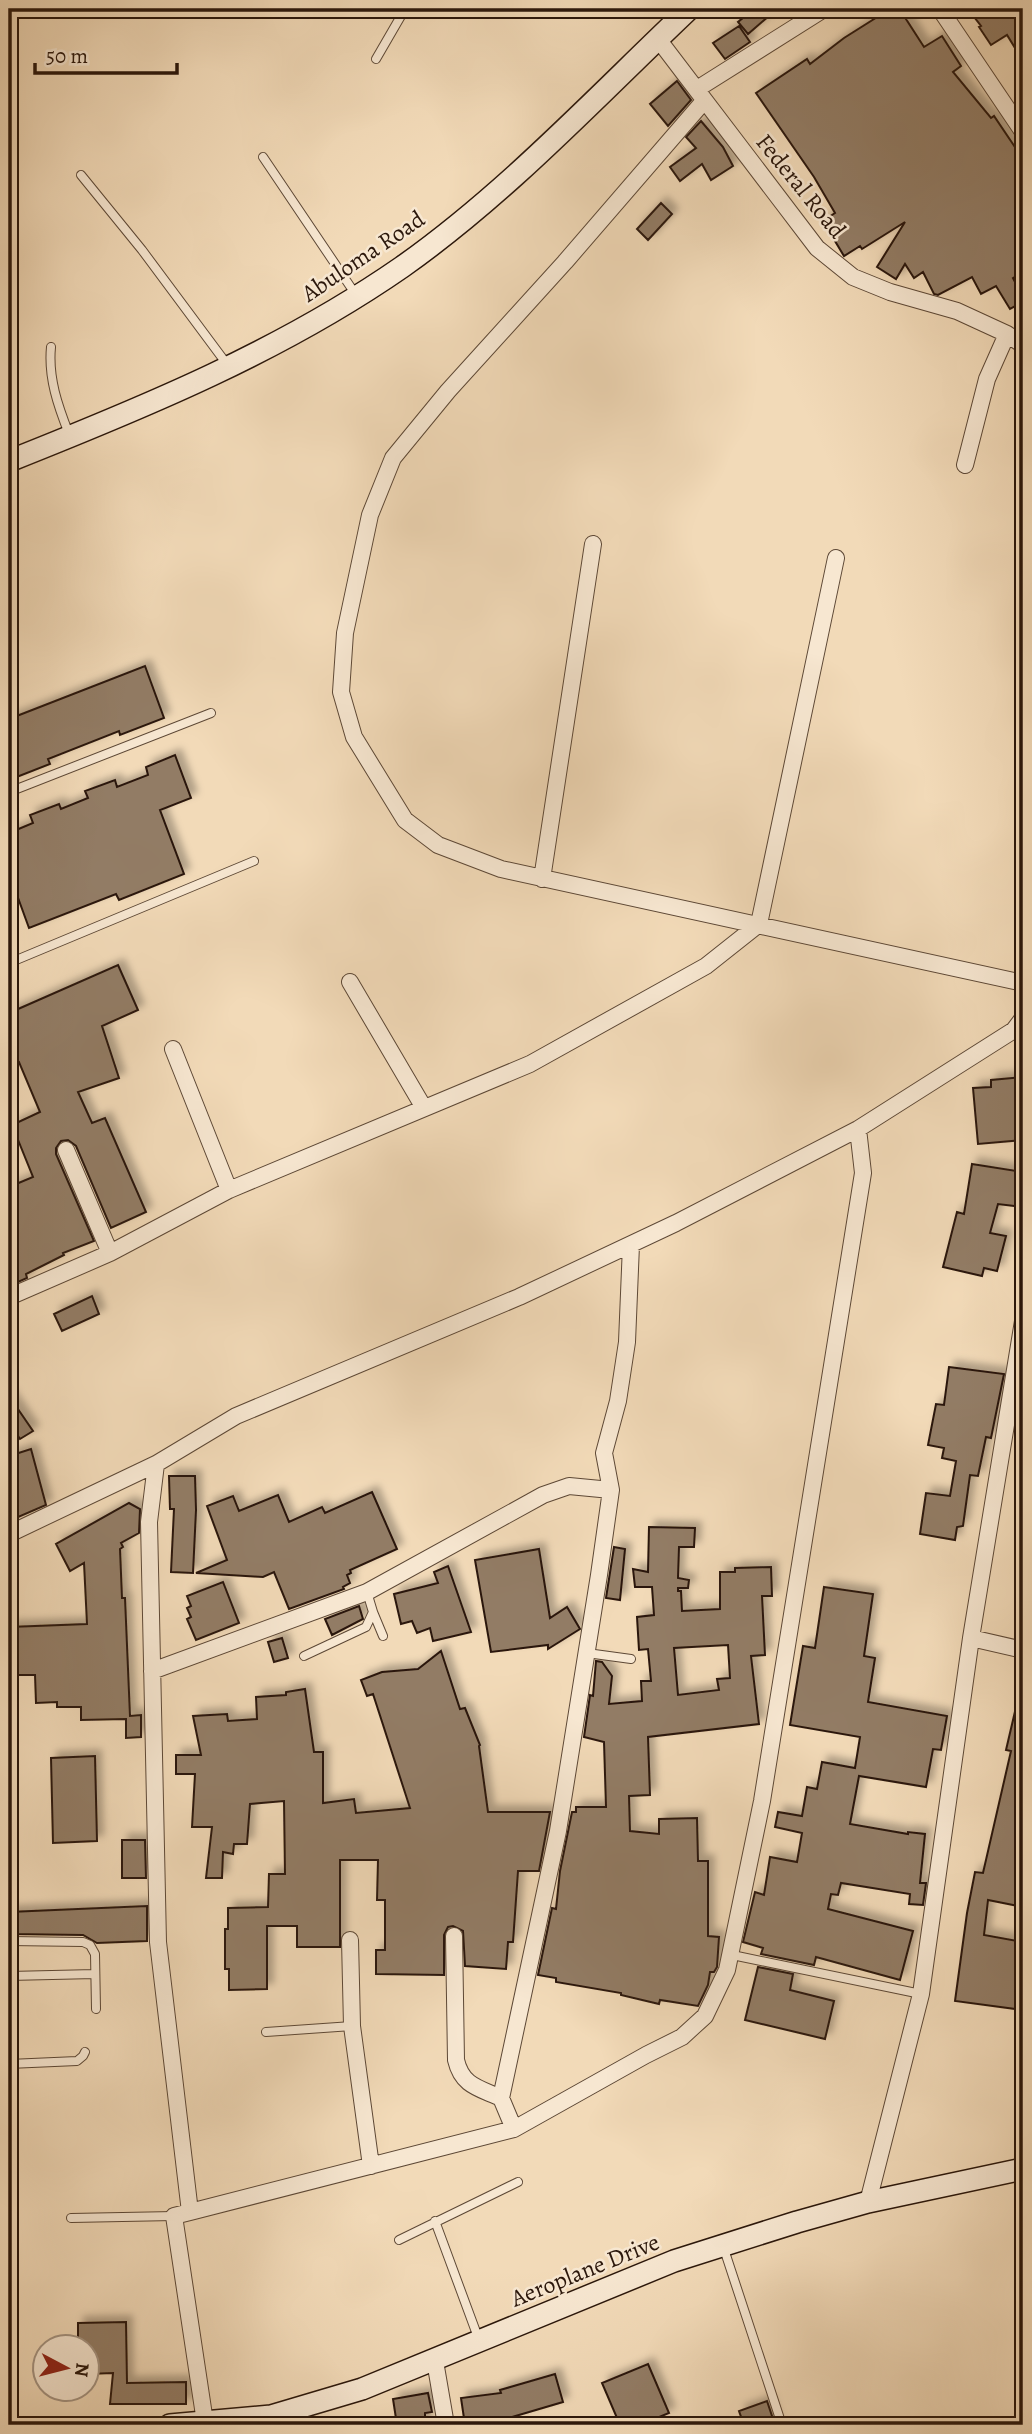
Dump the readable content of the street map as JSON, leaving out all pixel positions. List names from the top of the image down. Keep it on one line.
{"streets":{"street":["Federal Road","Abuloma Road","Aeroplane Drive"]},"crossings":[["Federal Road","Abuloma Road"]],"scale_bar":"50 m","north":"right"}
